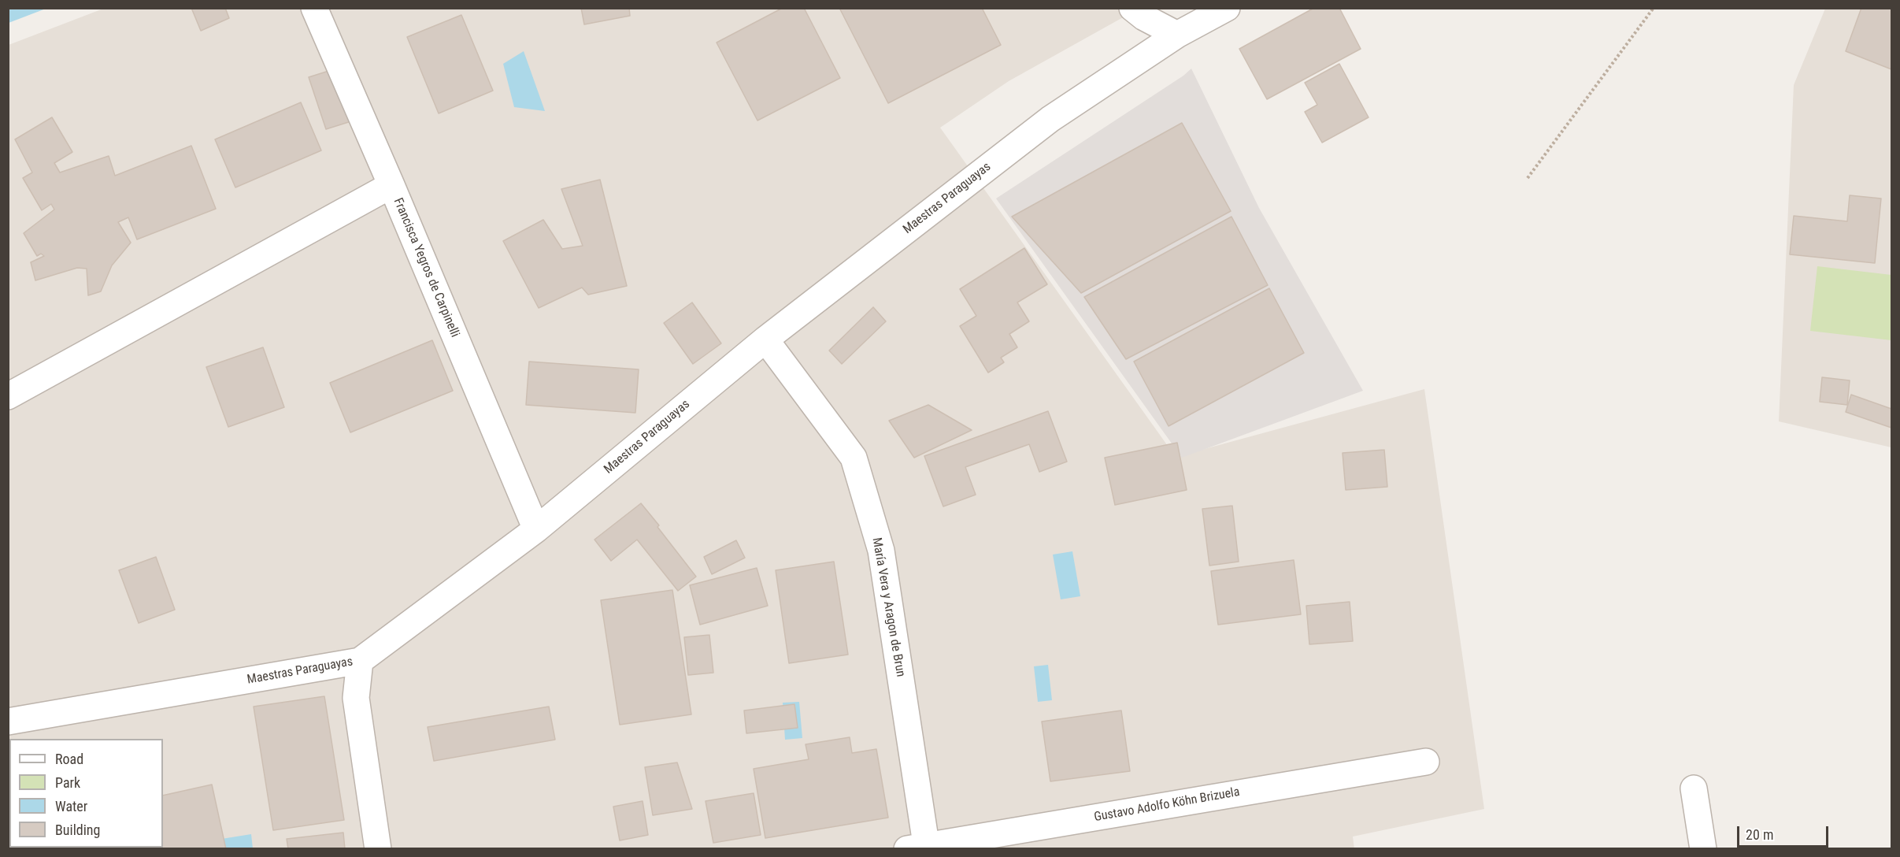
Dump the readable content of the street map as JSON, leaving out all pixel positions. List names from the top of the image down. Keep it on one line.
{"streets":{"street":["Maestras Paraguayas","Francisca Yegros de Carpinelli","María Vera y Aragon de Brun","Gustavo Adolfo Köhn Brizuela"]},"crossings":[["Maestras Paraguayas","Francisca Yegros de Carpinelli"],["Maestras Paraguayas","María Vera y Aragon de Brun"],["María Vera y Aragon de Brun","Gustavo Adolfo Köhn Brizuela"]],"legend":["Road","Park","Water","Building"],"scale_bar":"20 m"}
